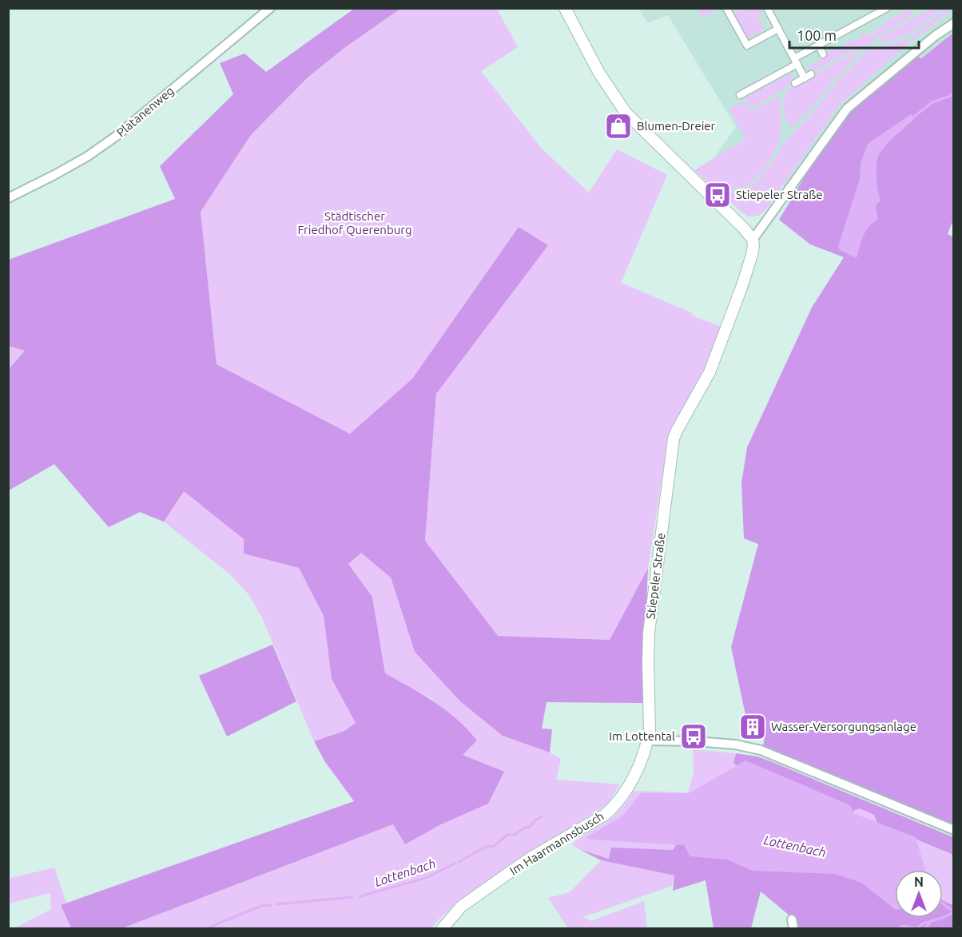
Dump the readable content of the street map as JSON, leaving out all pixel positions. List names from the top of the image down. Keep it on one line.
{"streets":{"street":["Platanenweg","Stiepeler Straße","Im Haarmannsbusch"]},"crossings":[["Stiepeler Straße","Im Haarmannsbusch"]],"water":["Lottenbach"],"parks":["Städtischer Friedhof Querenburg"],"places":{"shop":["Blumen-Dreier"],"bus stop":["Stiepeler Straße","Im Lottental"],"building":["Wasser-Versorgungsanlage"]},"scale_bar":"100 m","north":"top"}
